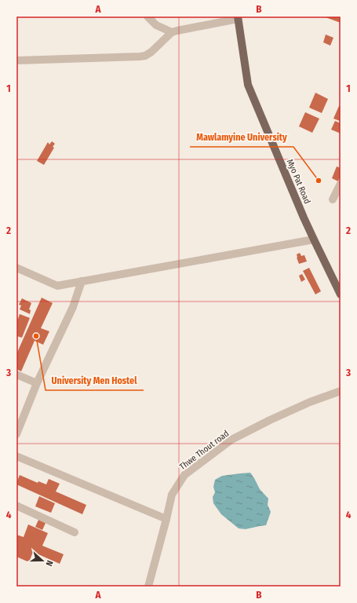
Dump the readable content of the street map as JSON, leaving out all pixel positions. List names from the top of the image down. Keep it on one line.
{"streets":{"main road":["Myo Pat Road"],"street":["Thwe Thout road"]},"places":["Mawlamyine University","University Men Hostel"],"north":"right","grid":{"columns":["A","B"],"rows":["1","2","3","4"]}}
